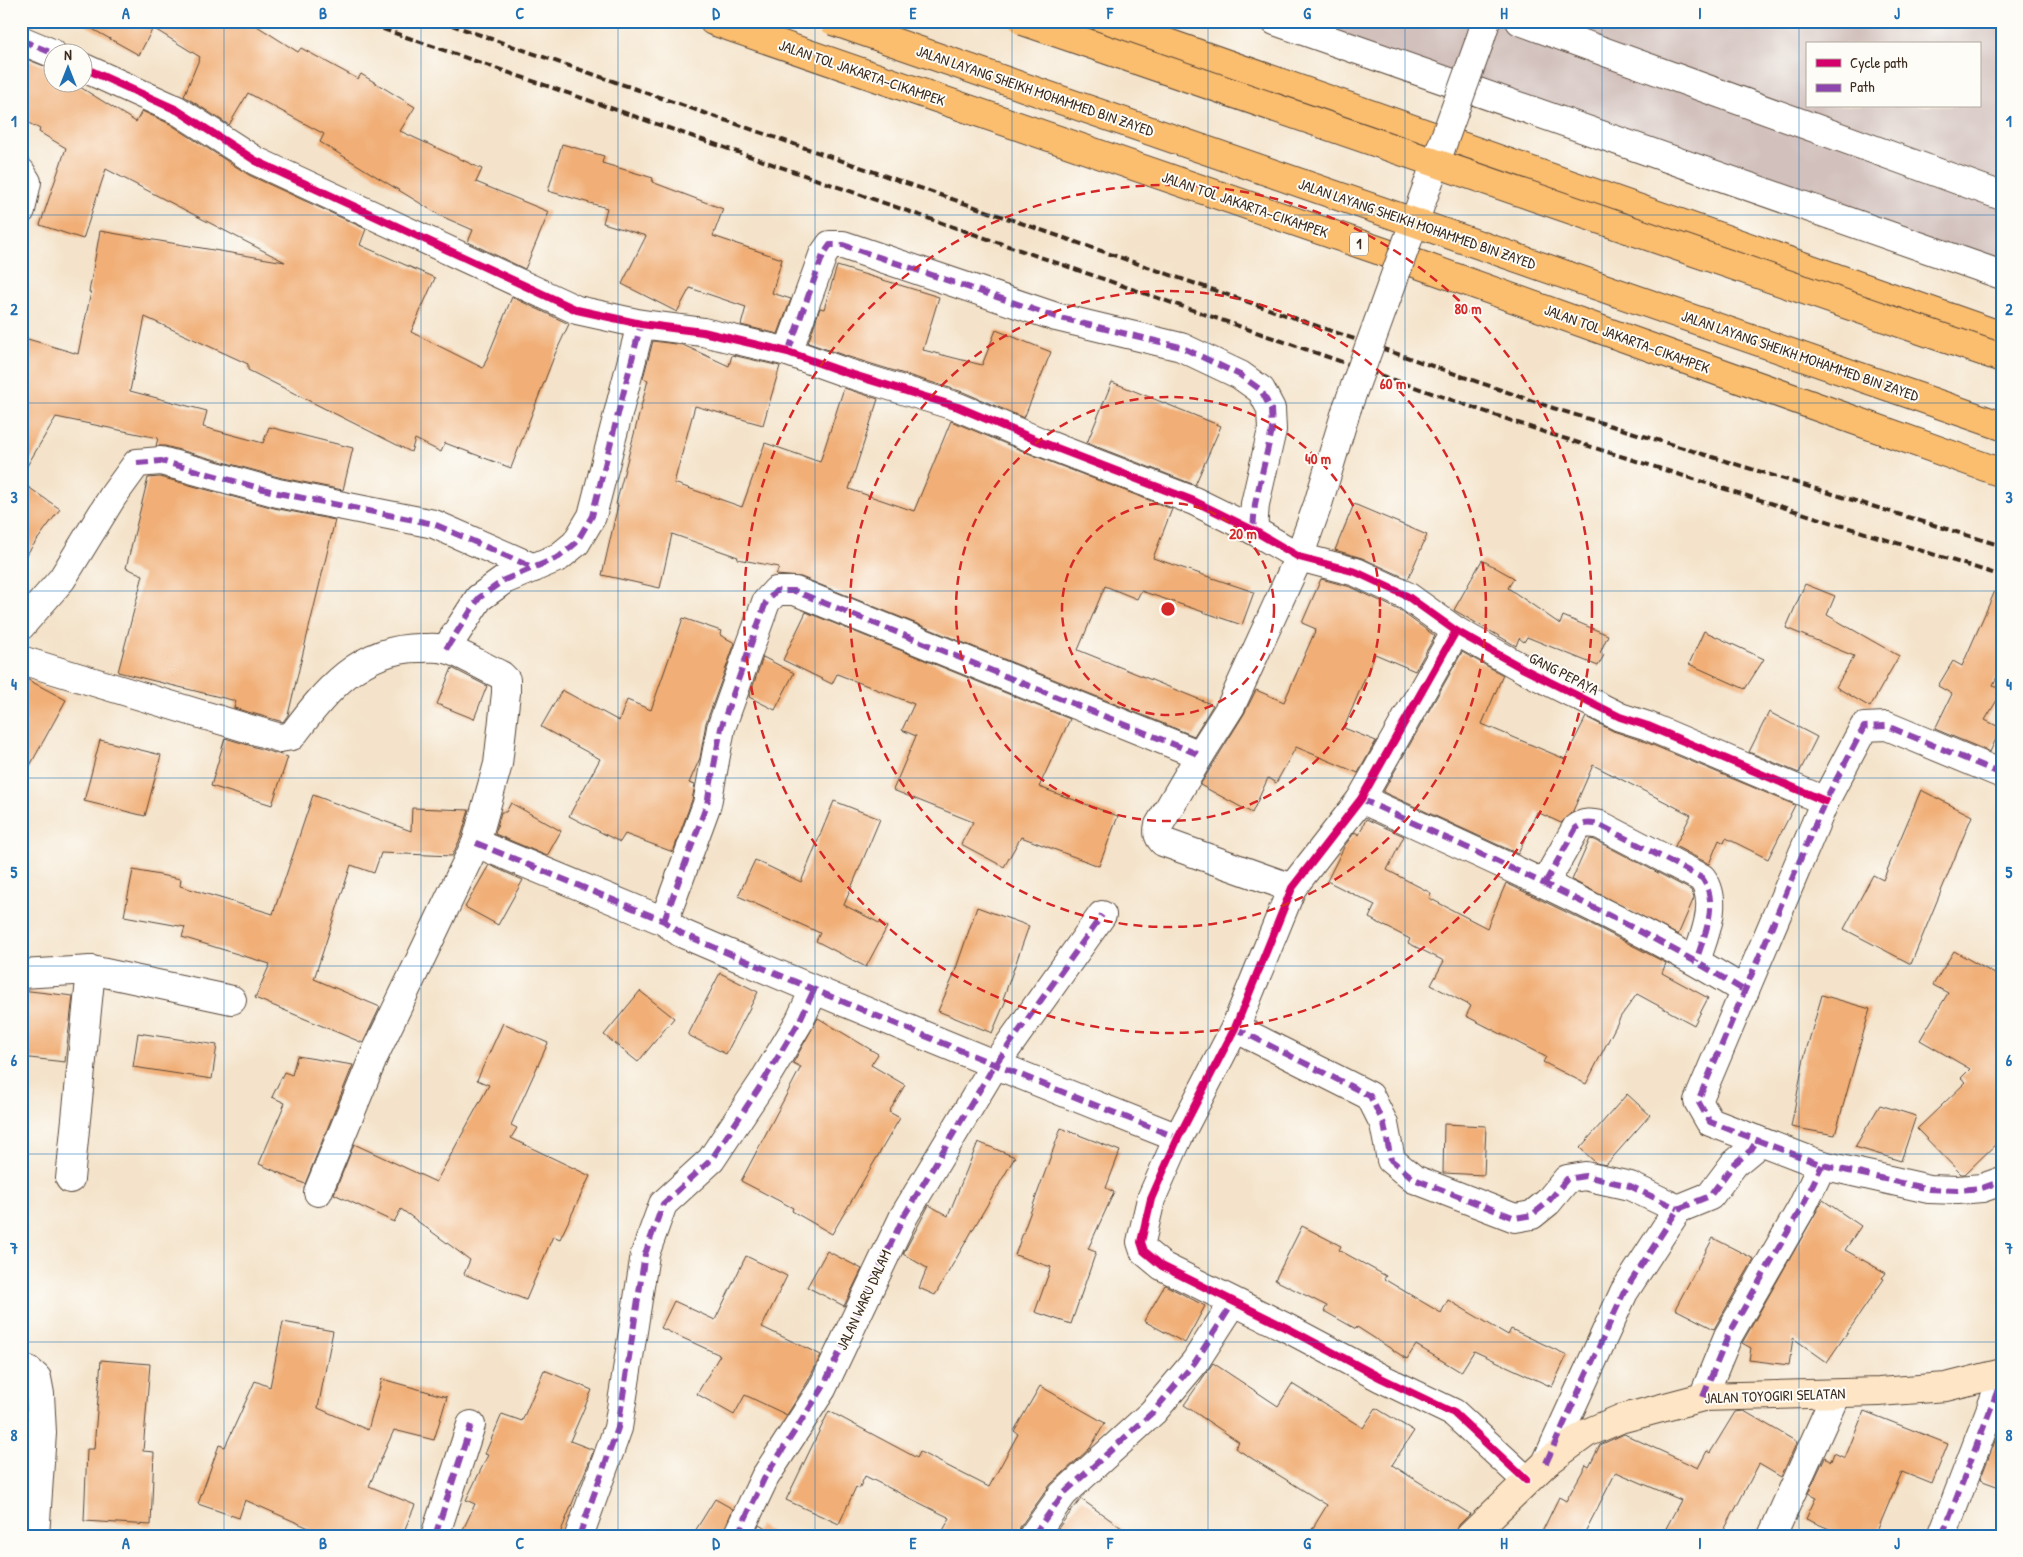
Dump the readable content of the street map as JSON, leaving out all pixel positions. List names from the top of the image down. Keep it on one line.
{"streets":{"highway":["JALAN TOL JAKARTA–CIKAMPEK","JALAN LAYANG SHEIKH MOHAMMED BIN ZAYED","1"],"street":["GANG PEPAYA","JALAN WARU DALAM","JALAN TOYOGIRI SELATAN"]},"legend":["Cycle path","Path"],"north":"top","grid":{"columns":["A","B","C","D","E","F","G","H","I","J"],"rows":["1","2","3","4","5","6","7","8"]},"rings":["80 m","60 m","40 m","20 m"]}
